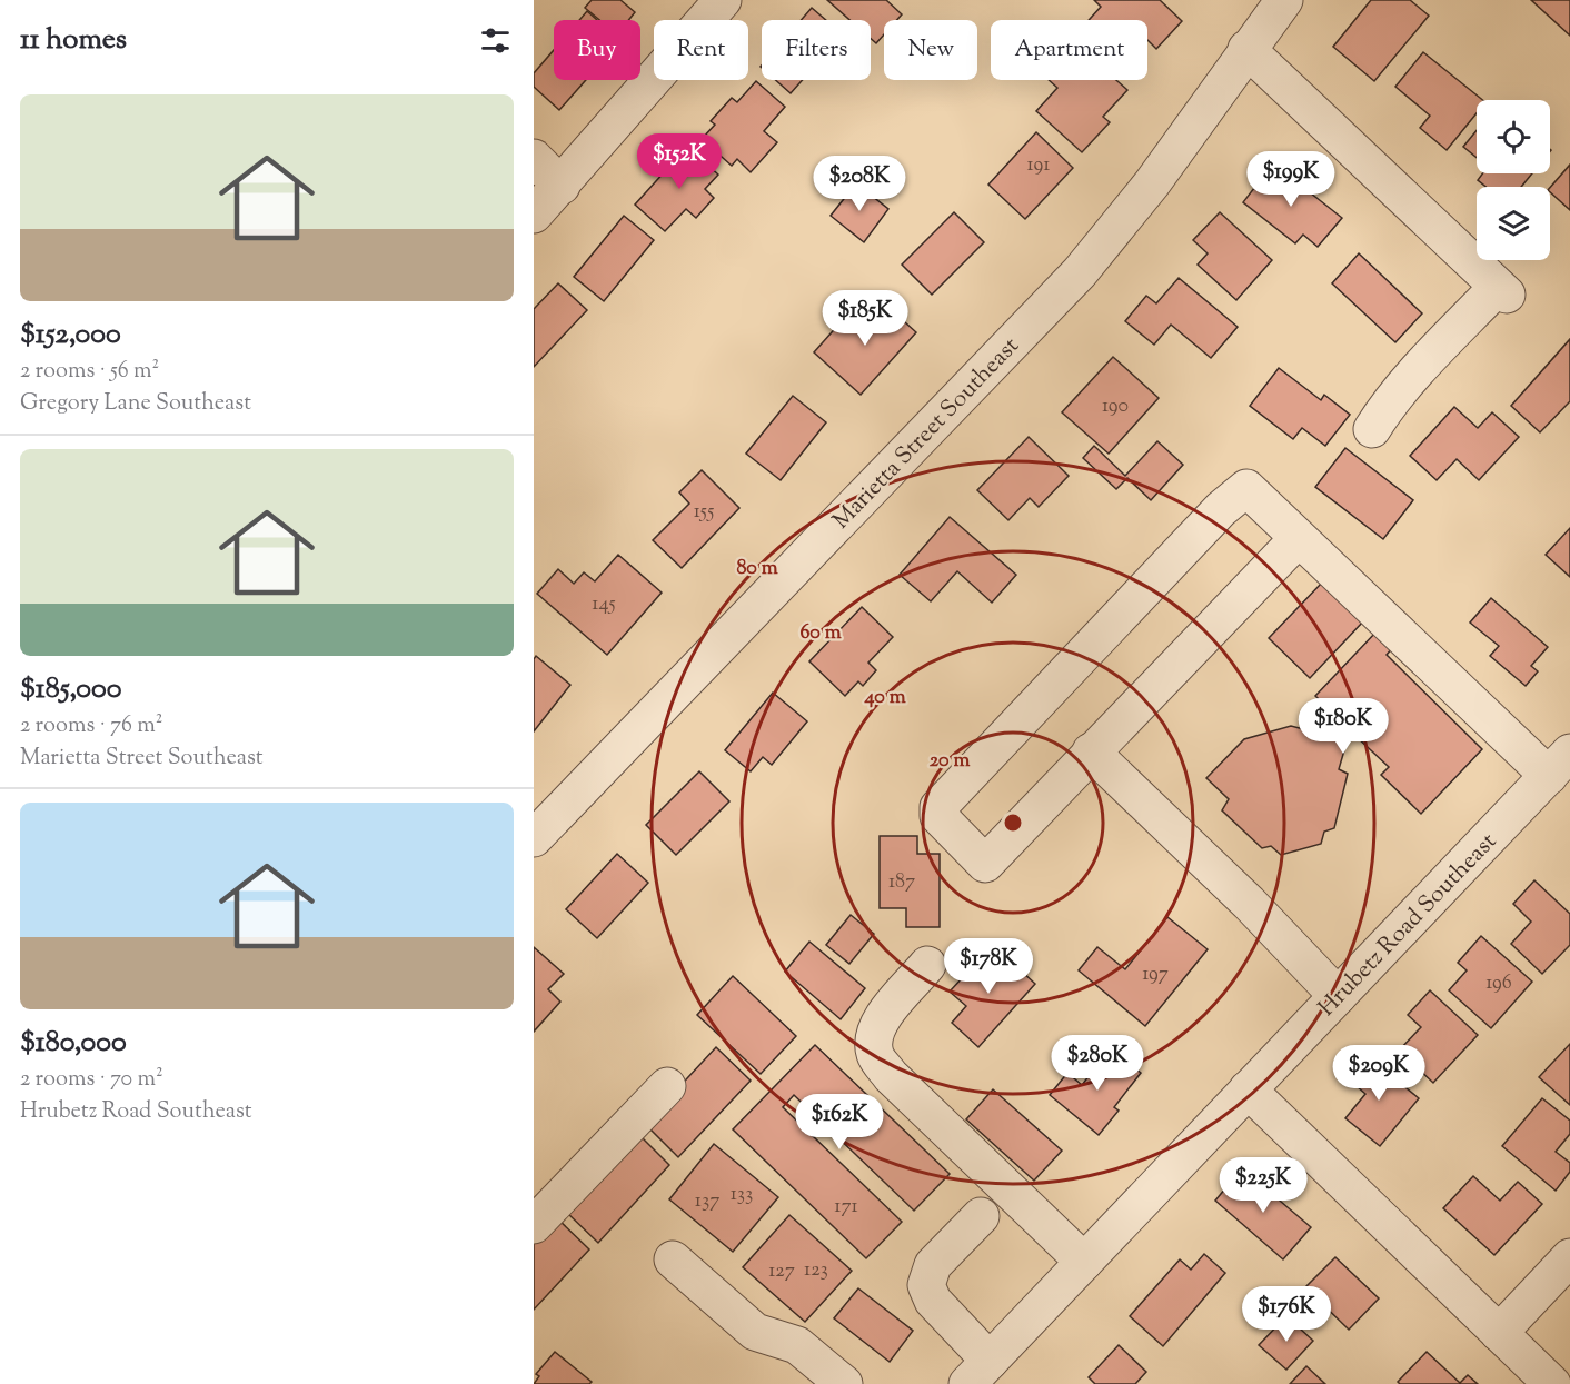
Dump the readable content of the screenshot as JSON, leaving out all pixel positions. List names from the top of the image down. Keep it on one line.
{"streets":{"street":["Marietta Street Southeast","Hrubetz Road Southeast"]},"house_numbers":["191","190","155","145","187","197","196","133","137","171","123","127"],"page":{"heading":"11 homes","chip":["Buy","Rent","Filters","New","Apartment"],"list":[{"name":"$152,000","note":"2 rooms · 56 m² · Gregory Lane Southeast"},{"name":"$185,000","note":"2 rooms · 76 m² · Marietta Street Southeast"},{"name":"$180,000","note":"2 rooms · 70 m² · Hrubetz Road Southeast"}],"price":["$152K","$199K","$208K","$185K","$180K","$178K","$280K","$209K","$162K","$225K","$176K"]},"rings":["80 m","60 m","40 m","20 m"]}
